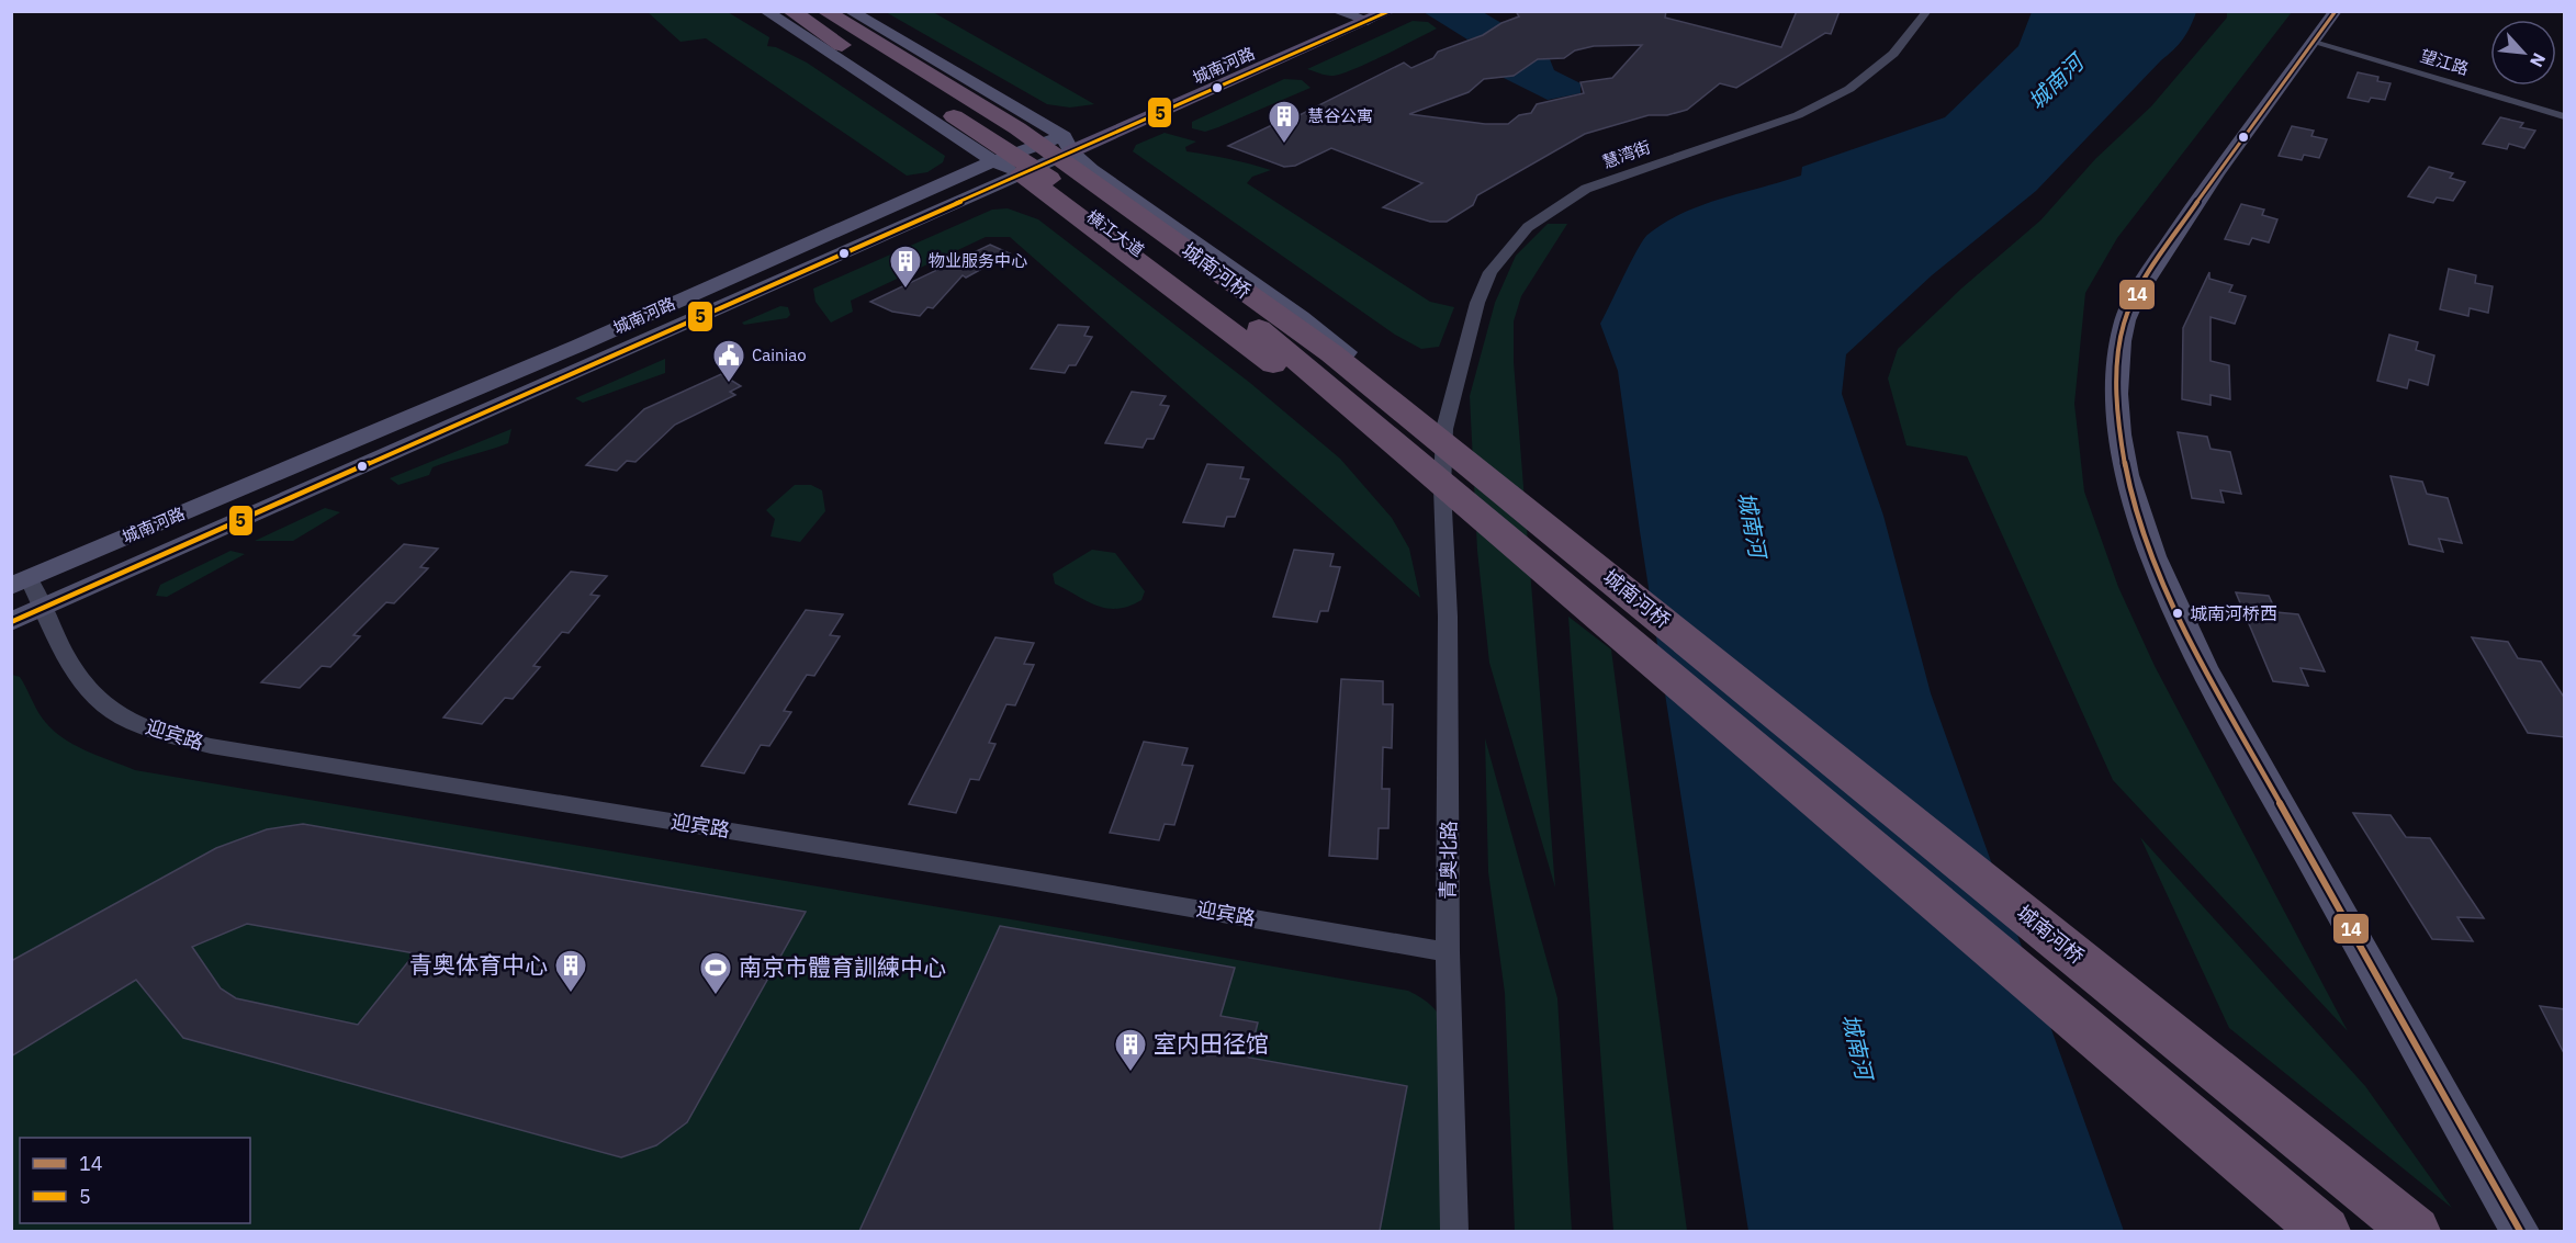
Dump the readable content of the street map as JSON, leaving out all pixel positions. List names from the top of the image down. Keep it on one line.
{"streets":{"highway":["城南河桥"],"main road":["城南河路"],"street":["望江路","慧湾街","横江大道","迎宾路","青奥北路"]},"crossings":[["城南河路","横江大道"],["城南河路","迎宾路"],["慧湾街","横江大道"],["慧湾街","青奥北路"],["横江大道","青奥北路"],["迎宾路","青奥北路"]],"water":["城南河"],"places":{"building":["慧谷公寓","物业服务中心","青奥体育中心","室内田径馆"],"public building":["Cainiao"],"other":["城南河桥西"],"sports":["南京市體育訓練中心"]},"lines":["transit line 14","transit line 5"],"legend":["14","5"],"north":"bottom right"}
